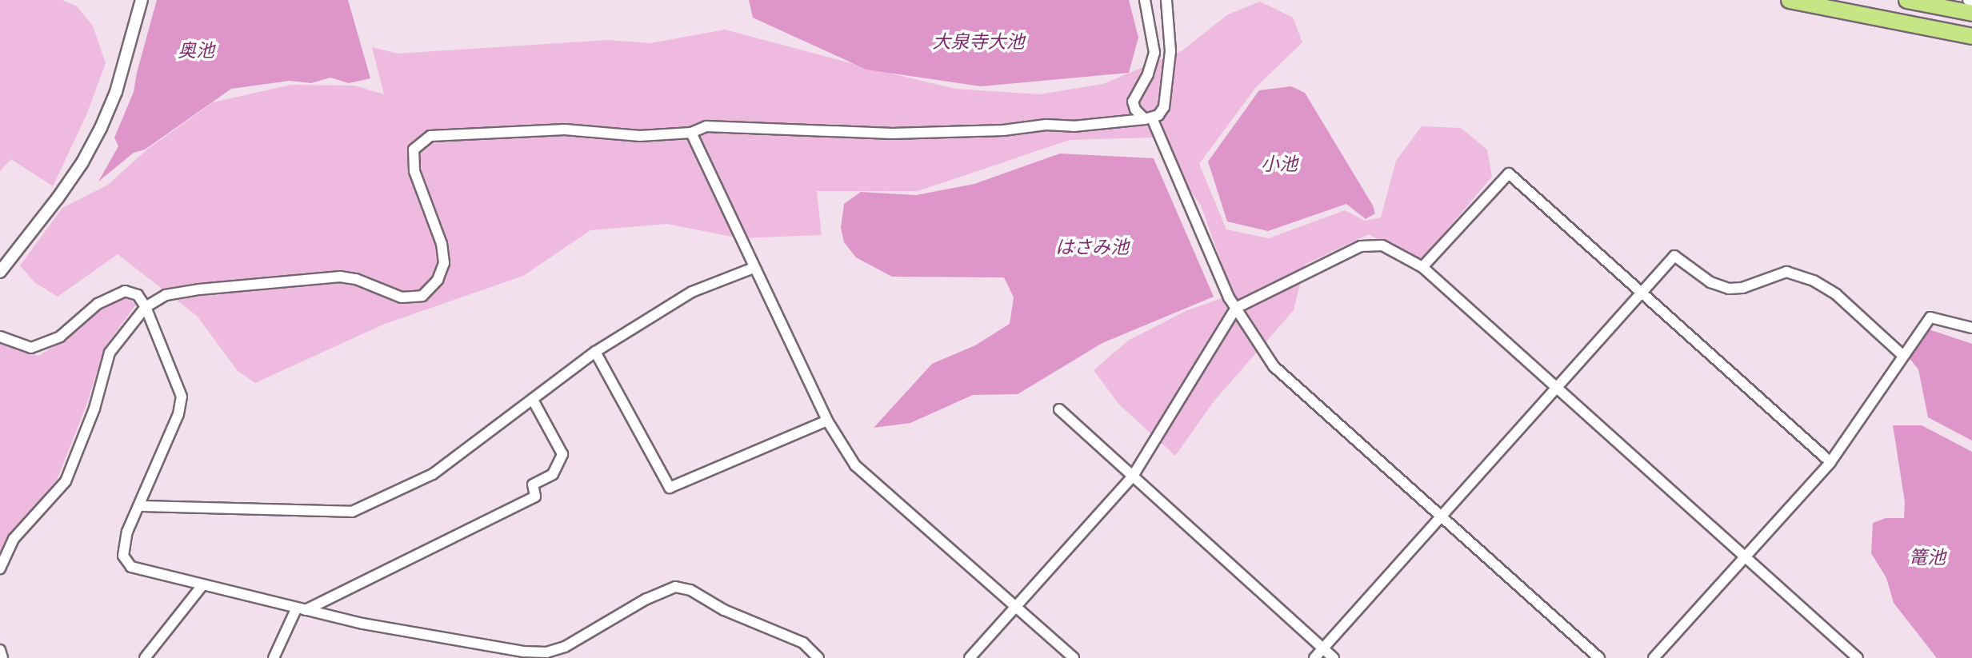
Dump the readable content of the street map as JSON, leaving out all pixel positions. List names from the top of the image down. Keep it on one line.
{"water":["大泉寺大池","奥池","小池","はさみ池","篭池"]}
